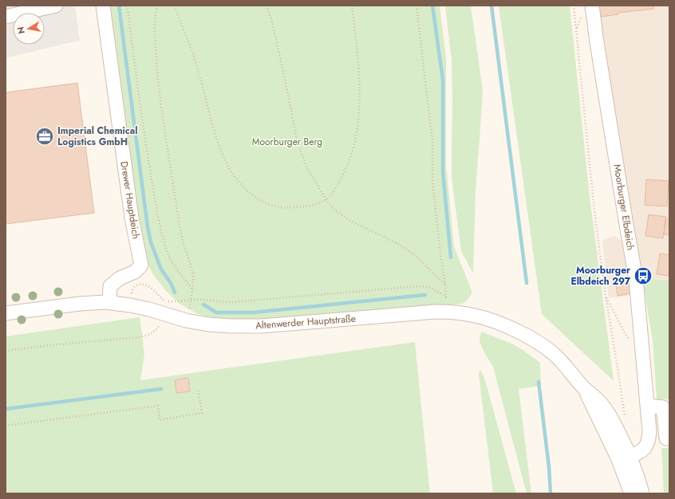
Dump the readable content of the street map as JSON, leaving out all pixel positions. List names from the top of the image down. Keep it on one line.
{"streets":{"street":["Drewer Hauptdeich","Moorburger Elbdeich","Altenwerder Hauptstraße"]},"crossings":[["Drewer Hauptdeich","Altenwerder Hauptstraße"],["Moorburger Elbdeich","Altenwerder Hauptstraße"]],"parks":["Moorburger Berg"],"places":{"office":["Imperial Chemical Logistics GmbH"],"bus stop":["Moorburger Elbdeich 297"]},"north":"left"}
